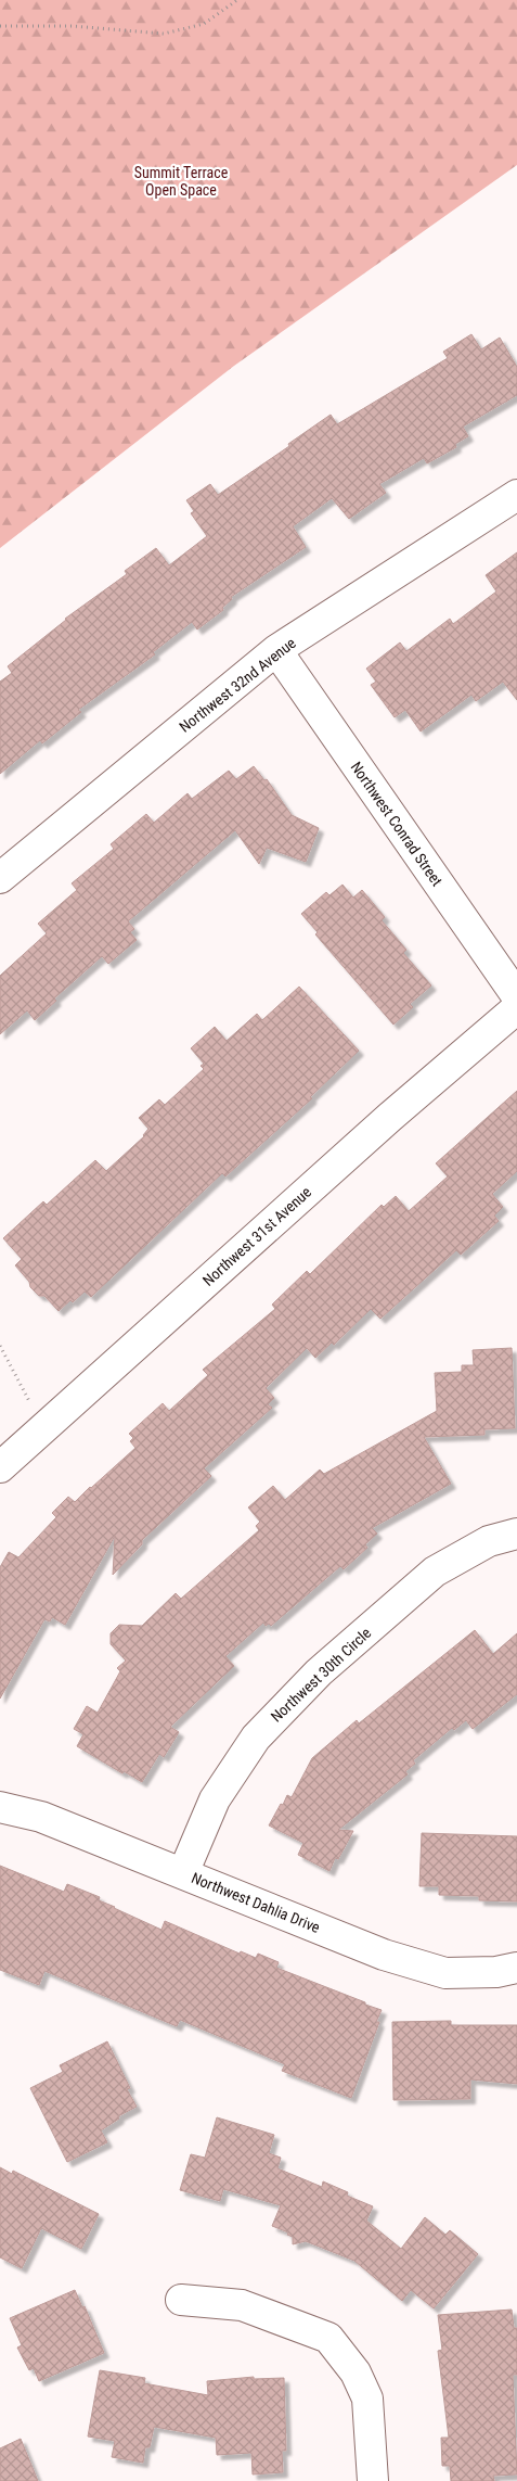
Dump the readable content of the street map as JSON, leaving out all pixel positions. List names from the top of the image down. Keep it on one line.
{"streets":{"street":["Northwest 32nd Avenue","Northwest Conrad Street","Northwest 31st Avenue","Northwest 30th Circle","Northwest Dahlia Drive"]},"crossings":[["Northwest 32nd Avenue","Northwest Conrad Street"],["Northwest 30th Circle","Northwest Dahlia Drive"]],"parks":["Summit Terrace Open Space"]}
